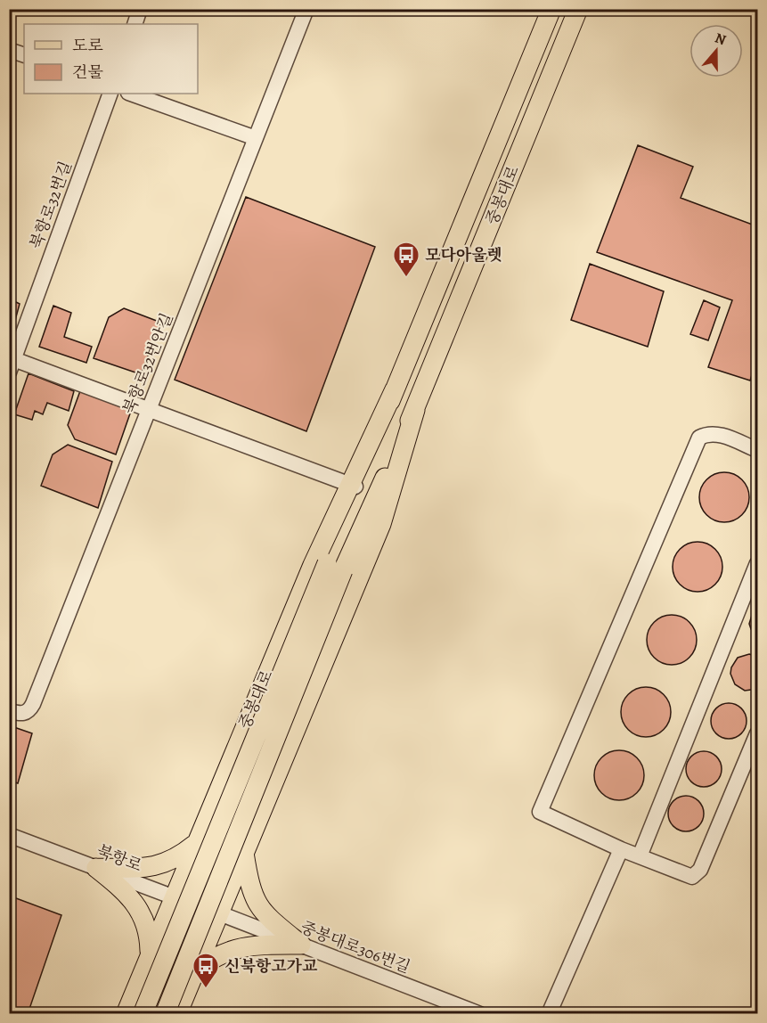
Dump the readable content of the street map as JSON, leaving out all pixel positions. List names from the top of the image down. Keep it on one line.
{"streets":{"main road":["중봉대로"],"street":["북항로32번길","북항로32번안길","북항로","중봉대로306번길"]},"crossings":[["중봉대로","북항로32번길"],["중봉대로","북항로"],["중봉대로","중봉대로306번길"],["북항로32번길","북항로32번안길"],["북항로","중봉대로306번길"]],"places":{"bus stop":["모다아울렛","신북항고가교"]},"legend":["도로","건물"],"north":"top"}
